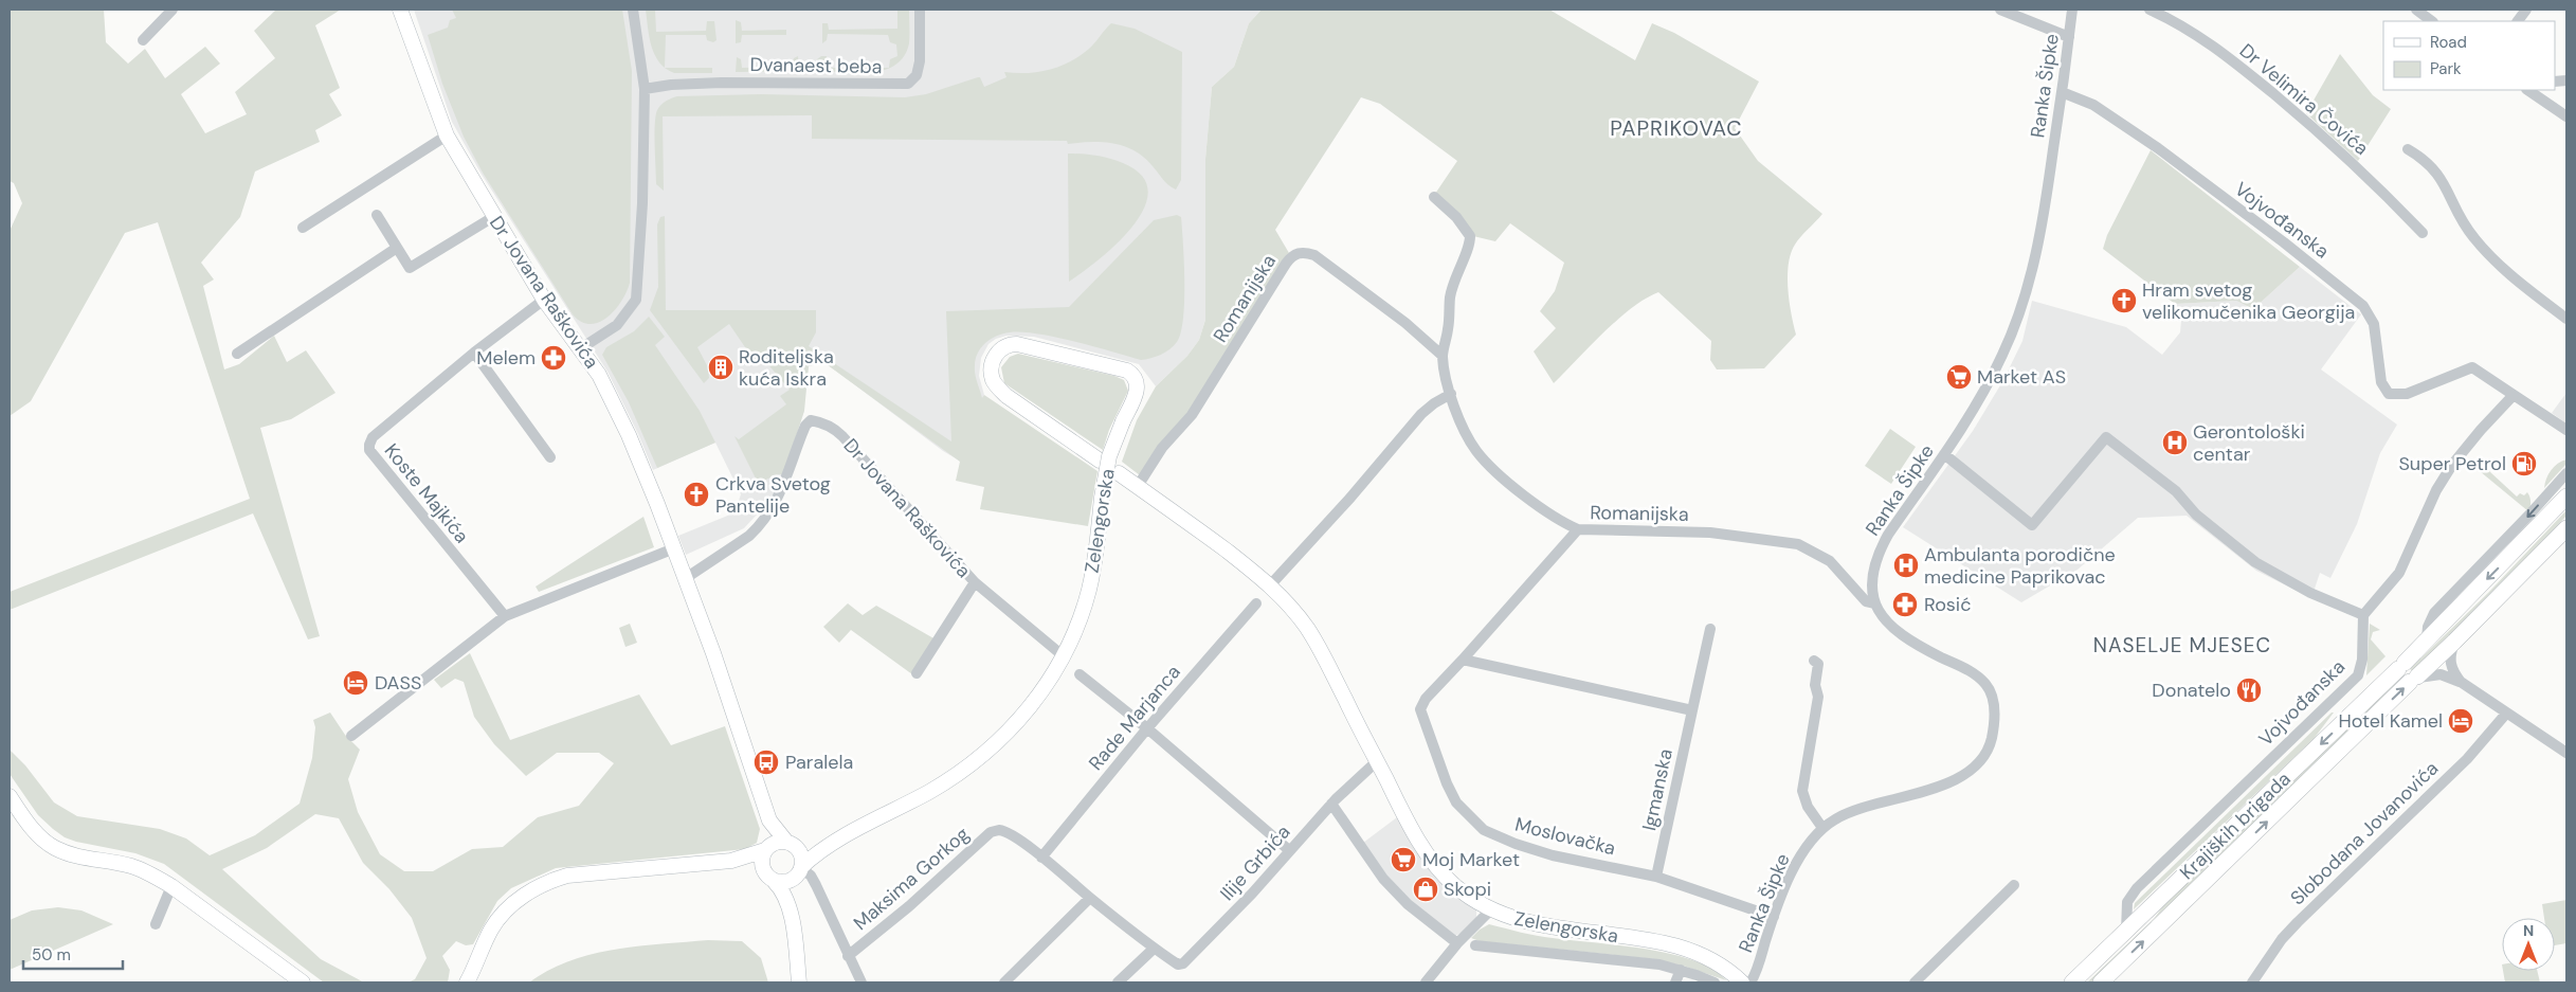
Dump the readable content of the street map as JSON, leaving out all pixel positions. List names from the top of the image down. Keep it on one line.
{"streets":{"main road":["Krajiških brigada"],"street":["Dvanaest beba","Ranka Šipke","Dr Velimira Čovića","Vojvođanska","Dr Jovana Raškovića","Romanijska","Koste Majkića","Zelengorska","Rade Marjanca","Igmanska","Slobodana Jovanovića","Moslovačka","Ilije Grbića","Maksima Gorkog"]},"crossings":[["Ranka Šipke","Vojvođanska"],["Ranka Šipke","Romanijska"],["Ranka Šipke","Moslovačka"],["Vojvođanska","Krajiških brigada"],["Dr Jovana Raškovića","Koste Majkića"],["Dr Jovana Raškovića","Zelengorska"],["Dr Jovana Raškovića","Maksima Gorkog"],["Romanijska","Zelengorska"],["Zelengorska","Ilije Grbića"],["Zelengorska","Maksima Gorkog"],["Rade Marjanca","Ilije Grbića"],["Igmanska","Moslovačka"],["Ilije Grbića","Maksima Gorkog"]],"districts":["PAPRIKOVAC","NASELJE MJESEC"],"places":{"church":["Hram svetog velikomučenika Georgija","Crkva Svetog Pantelije"],"pharmacy":["Melem","Rosić"],"building":["Roditeljska kuća Iskra"],"supermarket":["Market AS","Moj Market"],"hospital":["Gerontološki centar","Ambulanta porodične medicine Paprikovac"],"fuel station":["Super Petrol"],"hotel":["DASS","Hotel Kamel"],"restaurant":["Donatelo"],"bus stop":["Paralela"],"shop":["Skopi"]},"legend":["Road","Park"],"scale_bar":"50 m","north":"top"}
